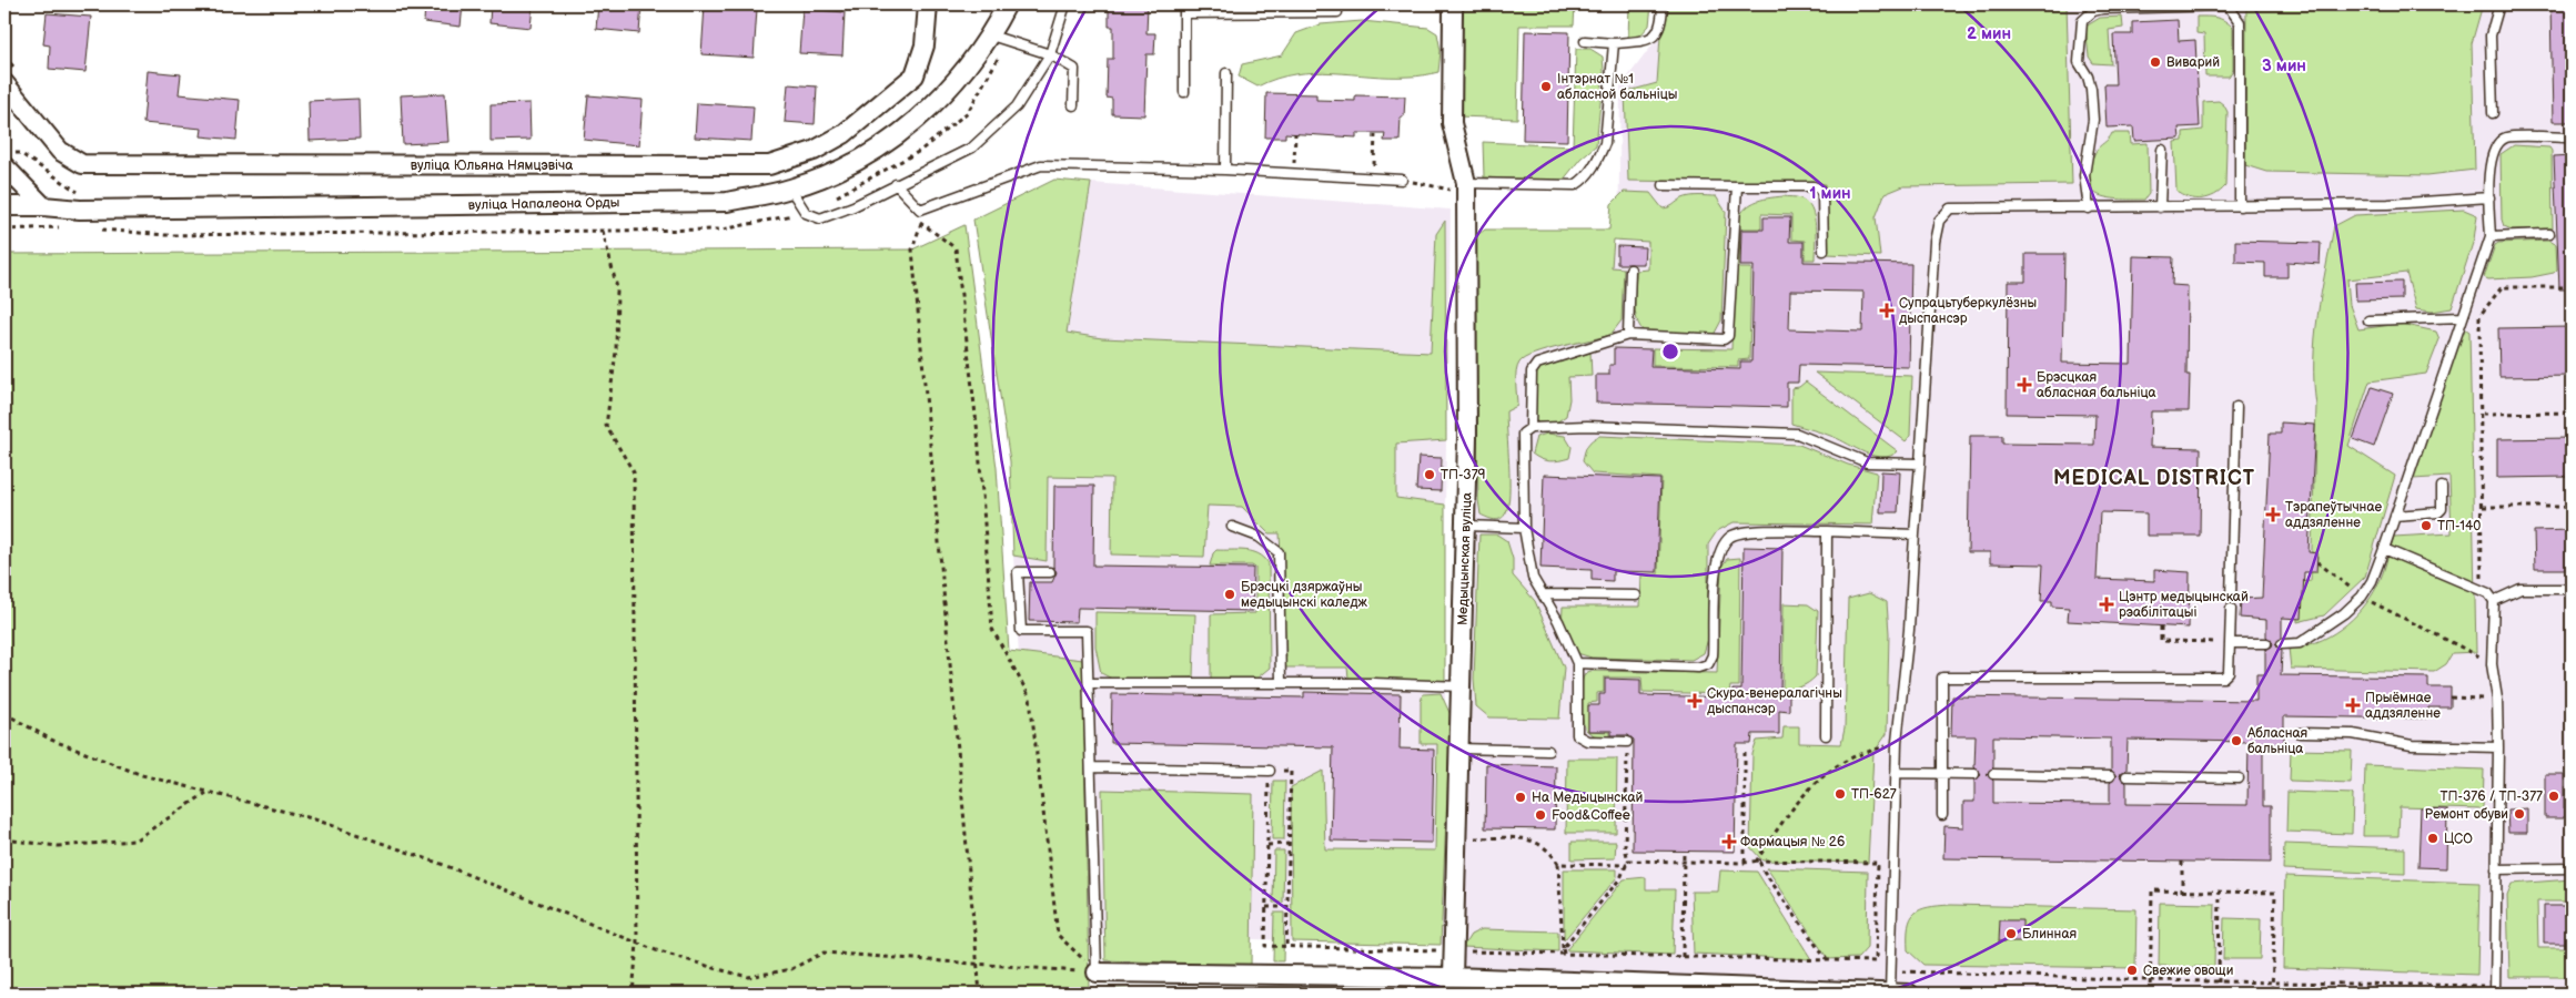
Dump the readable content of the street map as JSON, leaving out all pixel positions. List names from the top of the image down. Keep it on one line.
{"streets":{"street":["вуліца Юльяна Нямцэвіча","вуліца Напалеона Орды","Медыцынская вуліца"]},"districts":["MEDICAL DISTRICT"],"places":{"other":["Виварий","Інтэрнат №1 абласной бальніцы","ТП-379","ТП-140","Брэсцкі дзяржаўны медыцынскі каледж","Абласная бальніца","ТП-627","ТП-376 / ТП-377","На Медыцынскай","Ремонт обуви","Food&Coffee","ЦСО","Блинная","Свежие овощи"],"health":["Супрацьтуберкулёзны дыспансэр","Брэсцкая абласная бальніца","Тэрапеўтычнае аддзяленне","Цэнтр медыцынскай рэабілітацыі","Скура-венералагічны дыспансэр","Прыёмнае аддзяленне","Фармацыя № 26"]},"rings":["2 мин","3 мин","1 мин"]}
